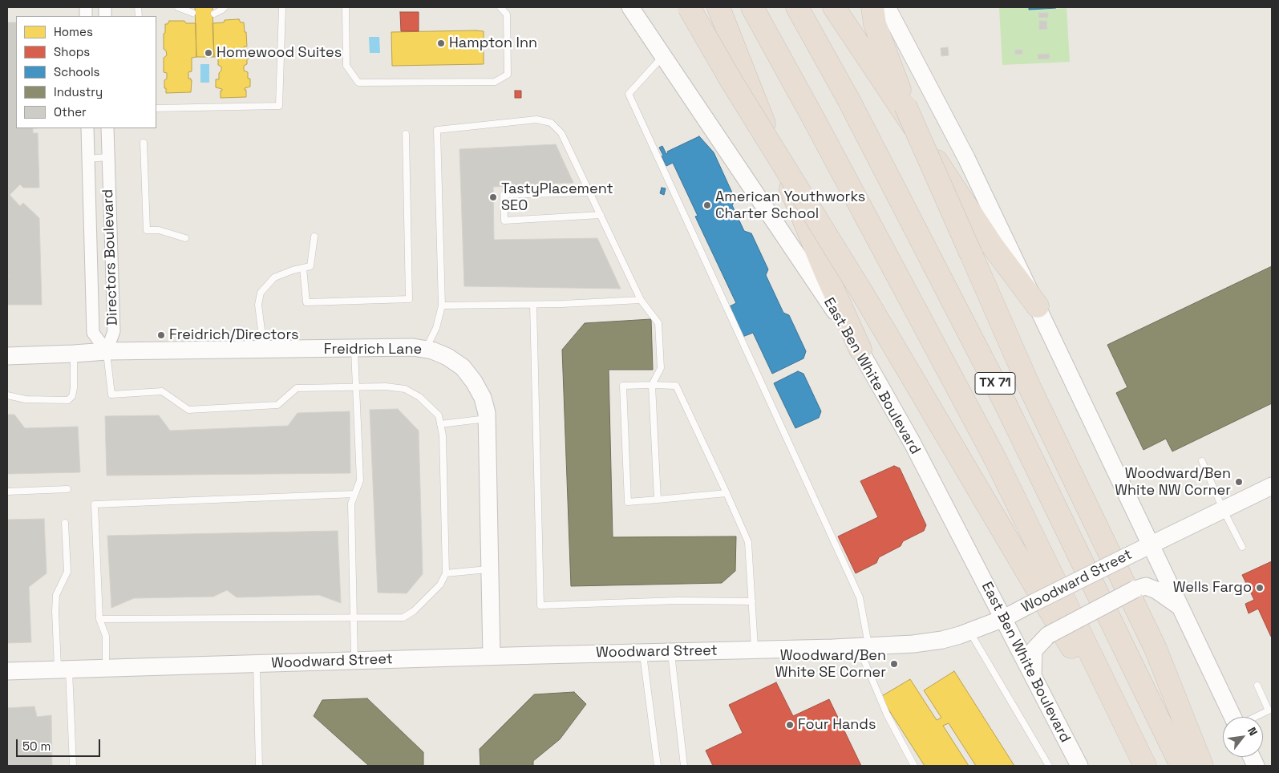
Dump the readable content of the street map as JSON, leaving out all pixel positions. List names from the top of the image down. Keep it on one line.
{"streets":{"highway":["TX 71"],"street":["Directors Boulevard","Freidrich Lane","East Ben White Boulevard","Woodward Street"]},"crossings":[["Directors Boulevard","Freidrich Lane"],["Freidrich Lane","Woodward Street"],["East Ben White Boulevard","Woodward Street"]],"places":["Hampton Inn","Homewood Suites","TastyPlacement SEO","American Youthworks Charter School","Freidrich/Directors","Woodward/Ben White NW Corner","Wells Fargo","Woodward/Ben White SE Corner","Four Hands"],"legend":["Homes","Shops","Schools","Industry","Other"],"scale_bar":"50 m","north":"top right"}
